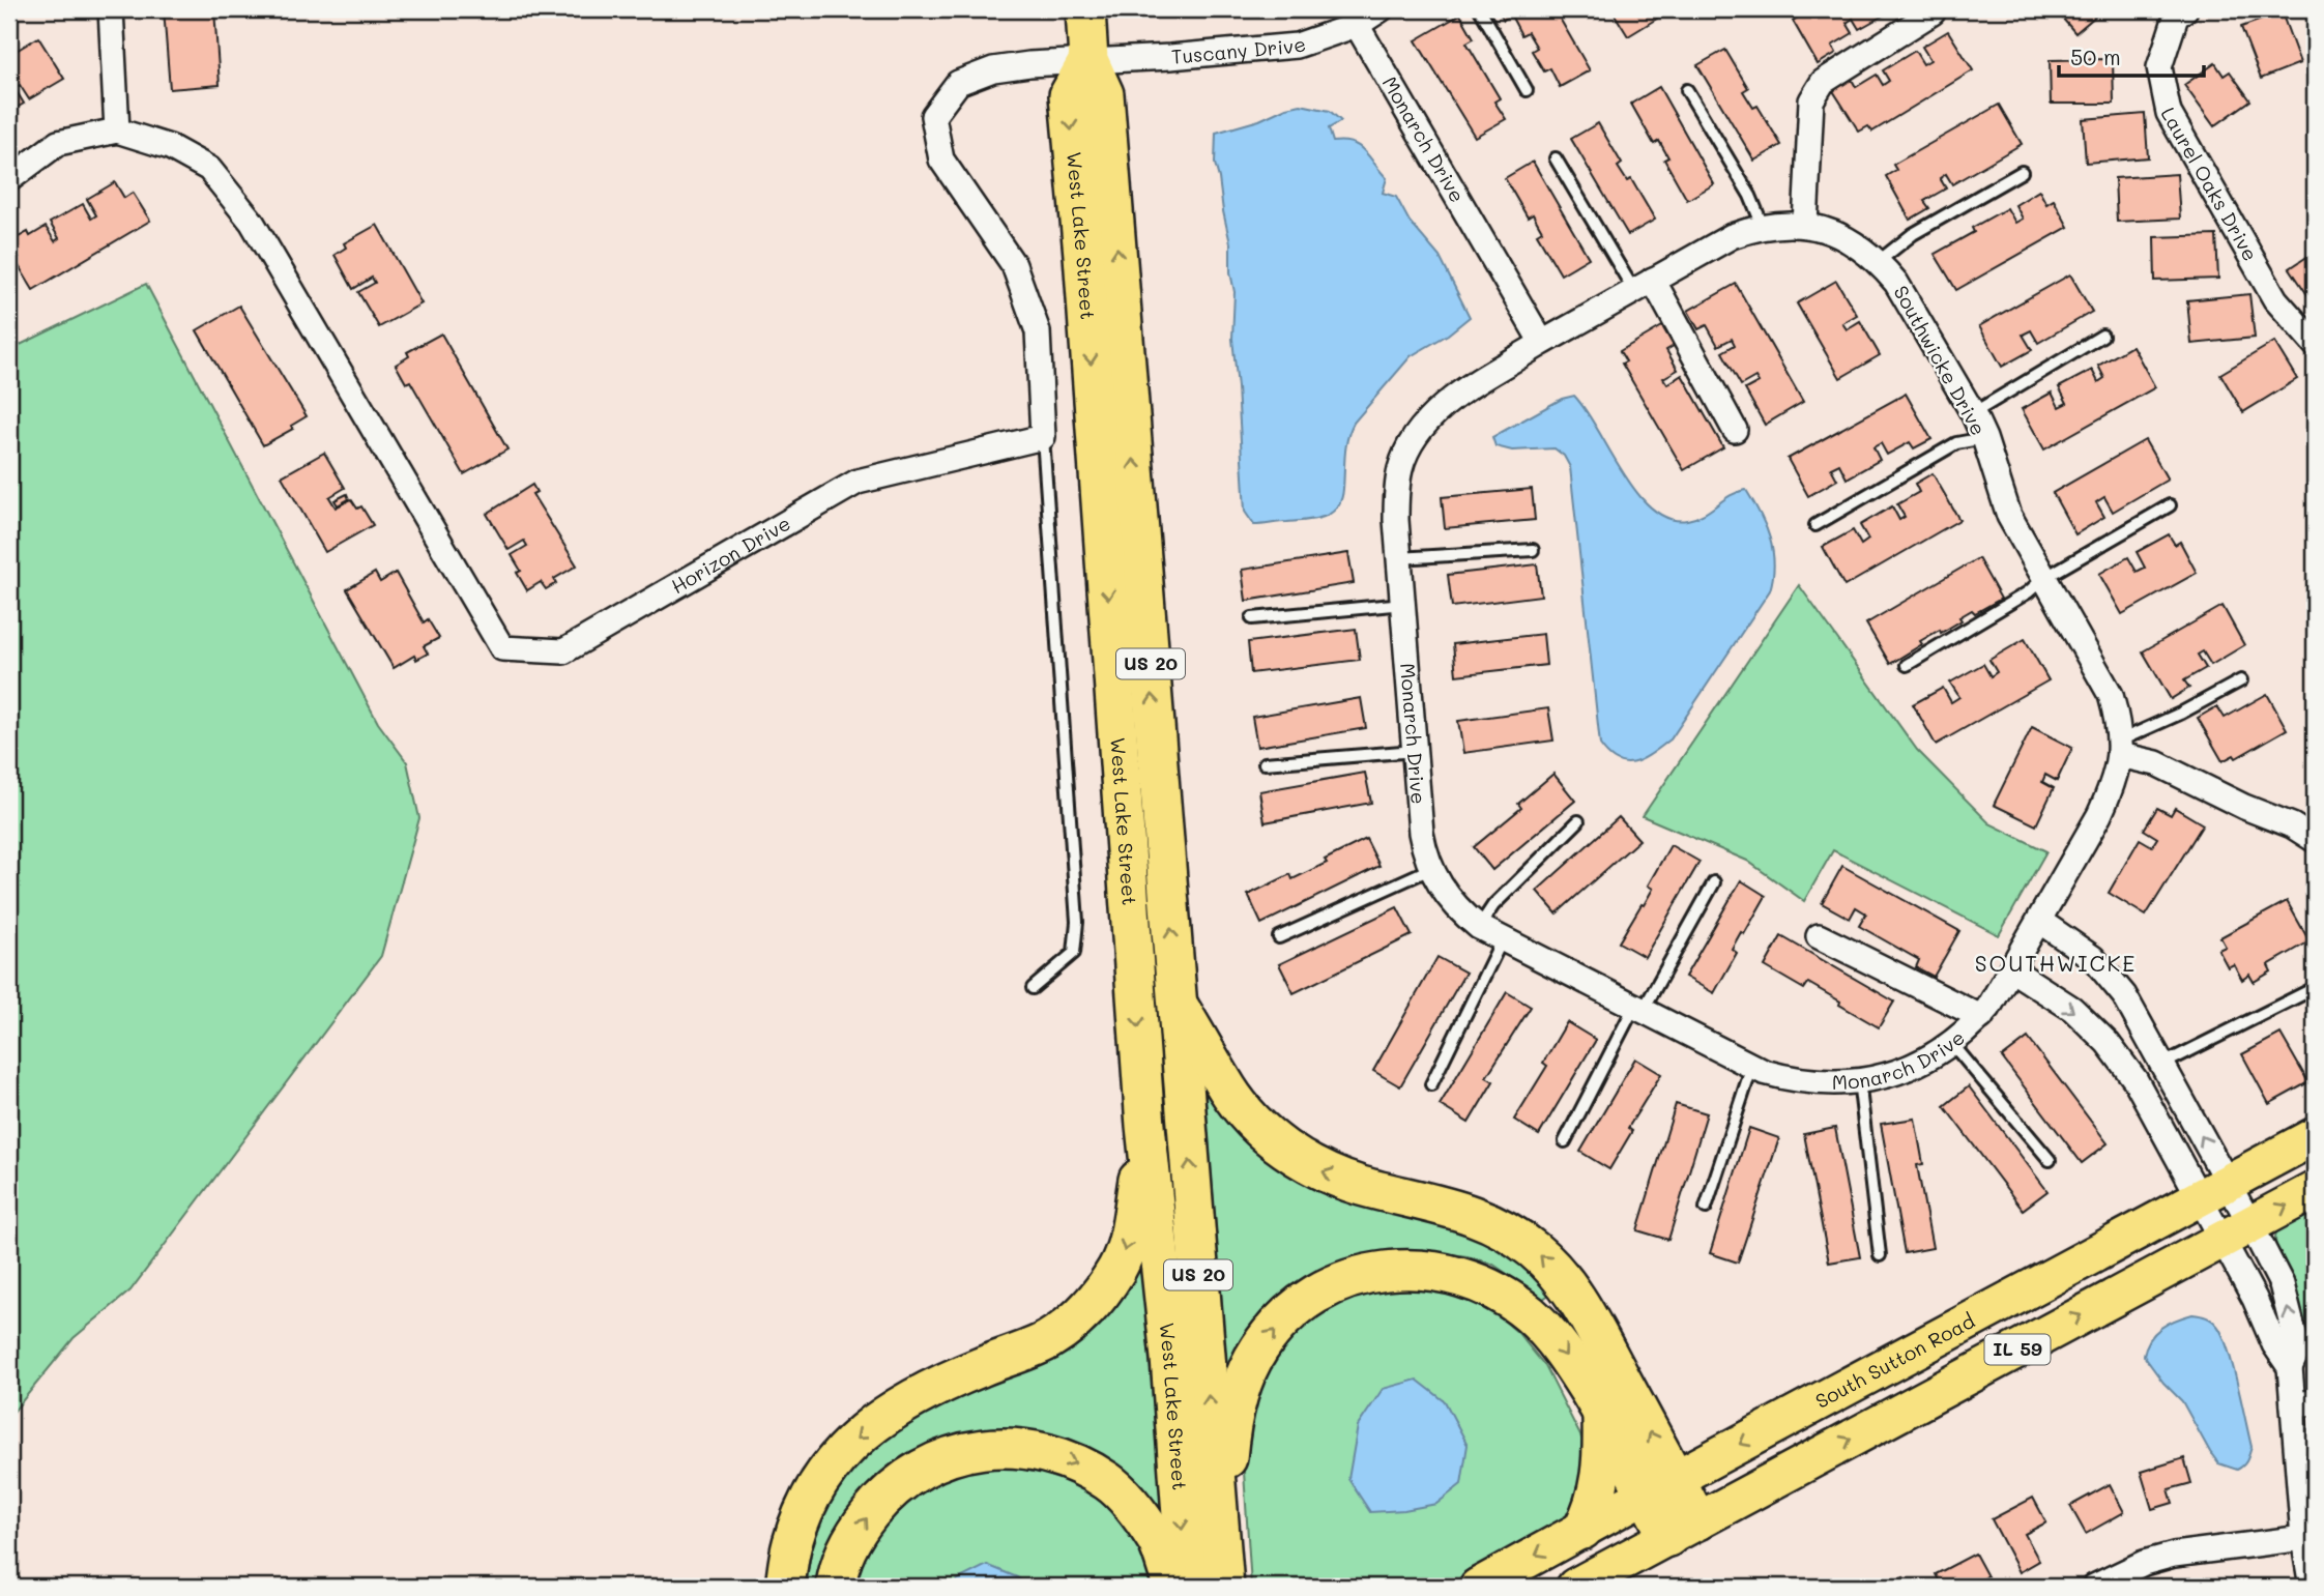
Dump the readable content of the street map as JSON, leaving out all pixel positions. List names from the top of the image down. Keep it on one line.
{"streets":{"highway":["West Lake Street","US 20"],"main road":["IL 59","South Sutton Road"],"street":["Tuscany Drive","Monarch Drive","Laurel Oaks Drive","Southwicke Drive","Horizon Drive"]},"crossings":[["Tuscany Drive","Monarch Drive"],["Tuscany Drive","West Lake Street"],["Monarch Drive","Southwicke Drive"]],"districts":["SOUTHWICKE"],"scale_bar":"50 m"}
